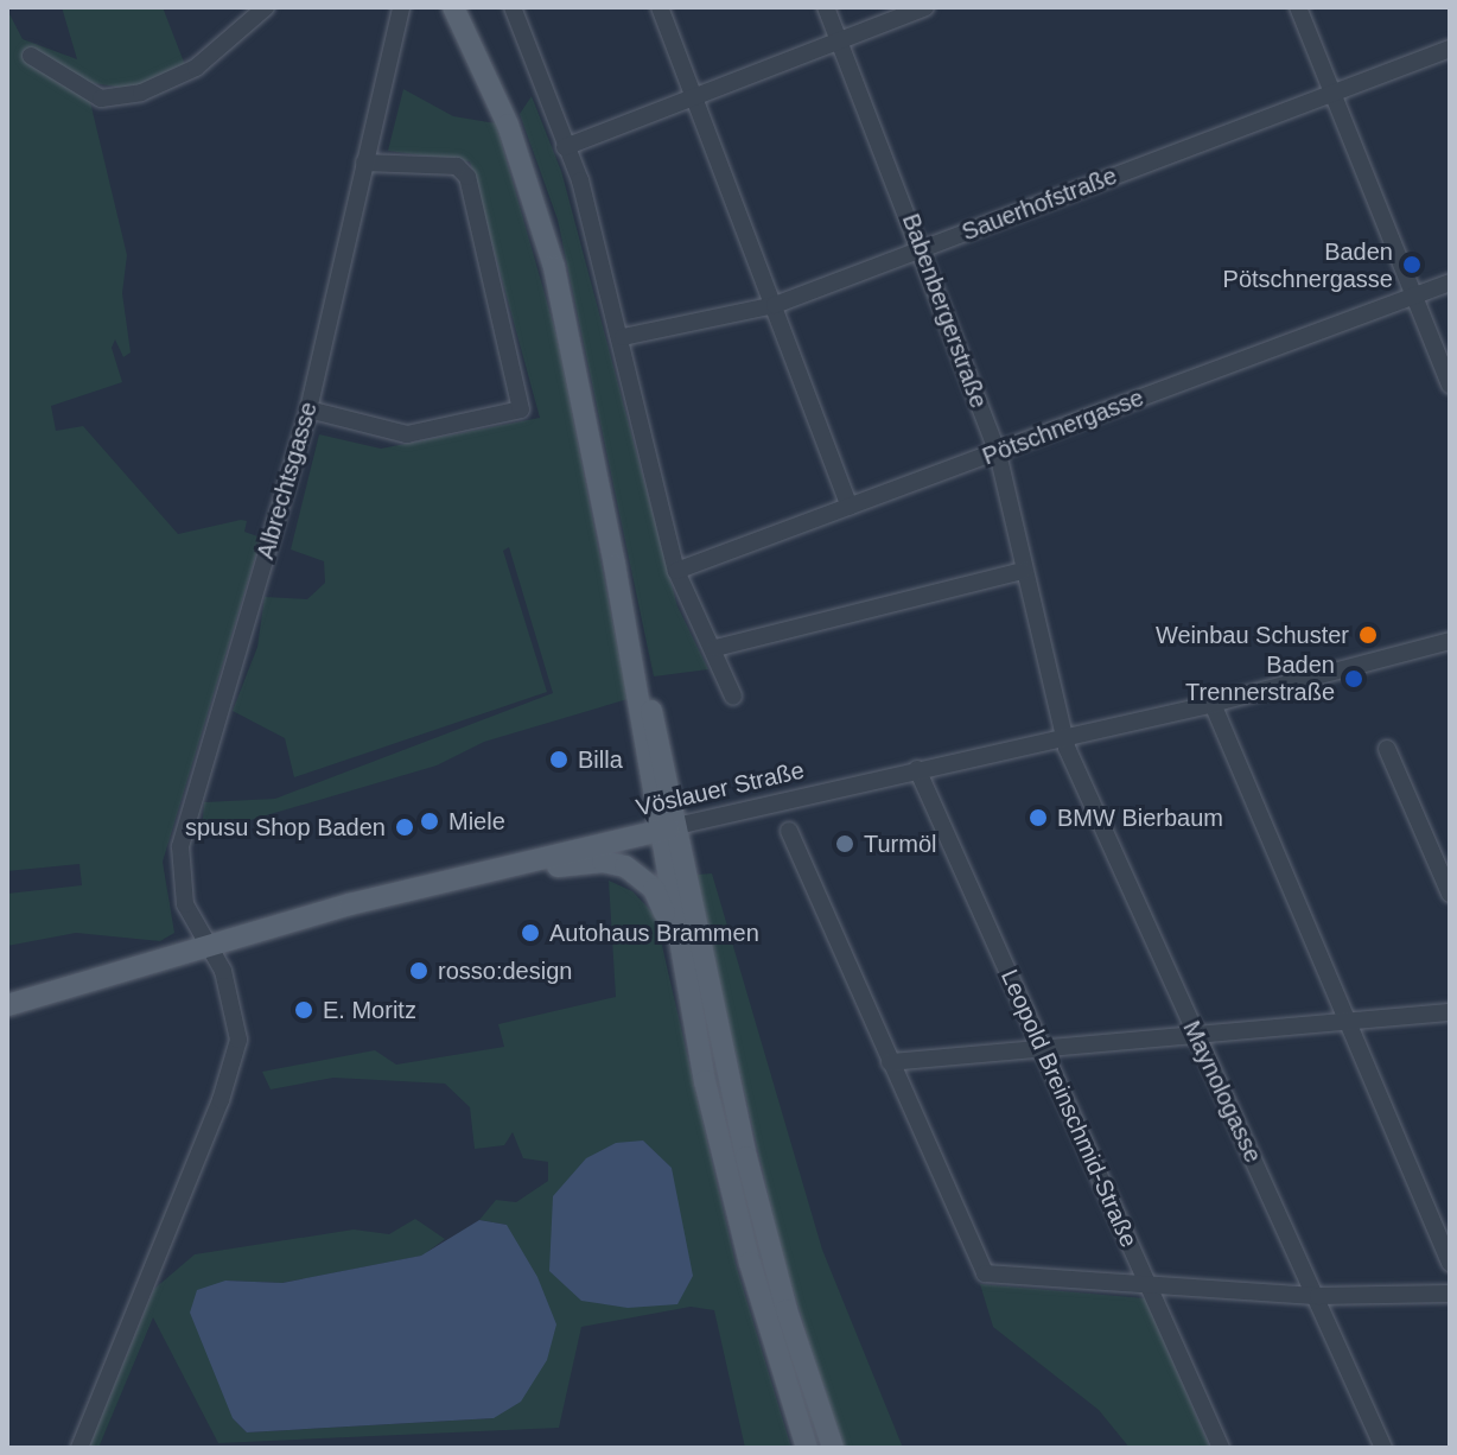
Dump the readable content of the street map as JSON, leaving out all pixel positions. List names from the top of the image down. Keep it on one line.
{"streets":{"main road":["Vöslauer Straße"],"street":["Sauerhofstraße","Babenbergerstraße","Pötschnergasse","Albrechtsgasse","Maynologasse","Leopold Breinschmid-Straße"]},"crossings":[["Sauerhofstraße","Babenbergerstraße"],["Babenbergerstraße","Pötschnergasse"],["Babenbergerstraße","Vöslauer Straße"],["Babenbergerstraße","Maynologasse"],["Albrechtsgasse","Vöslauer Straße"],["Vöslauer Straße","Maynologasse"],["Vöslauer Straße","Leopold Breinschmid-Straße"]],"places":["Baden Pötschnergasse","Weinbau Schuster","Baden Trennerstraße","Billa","BMW Bierbaum","Miele","spusu Shop Baden","Turmöl","Autohaus Brammen","rosso:design","E. Moritz"]}
